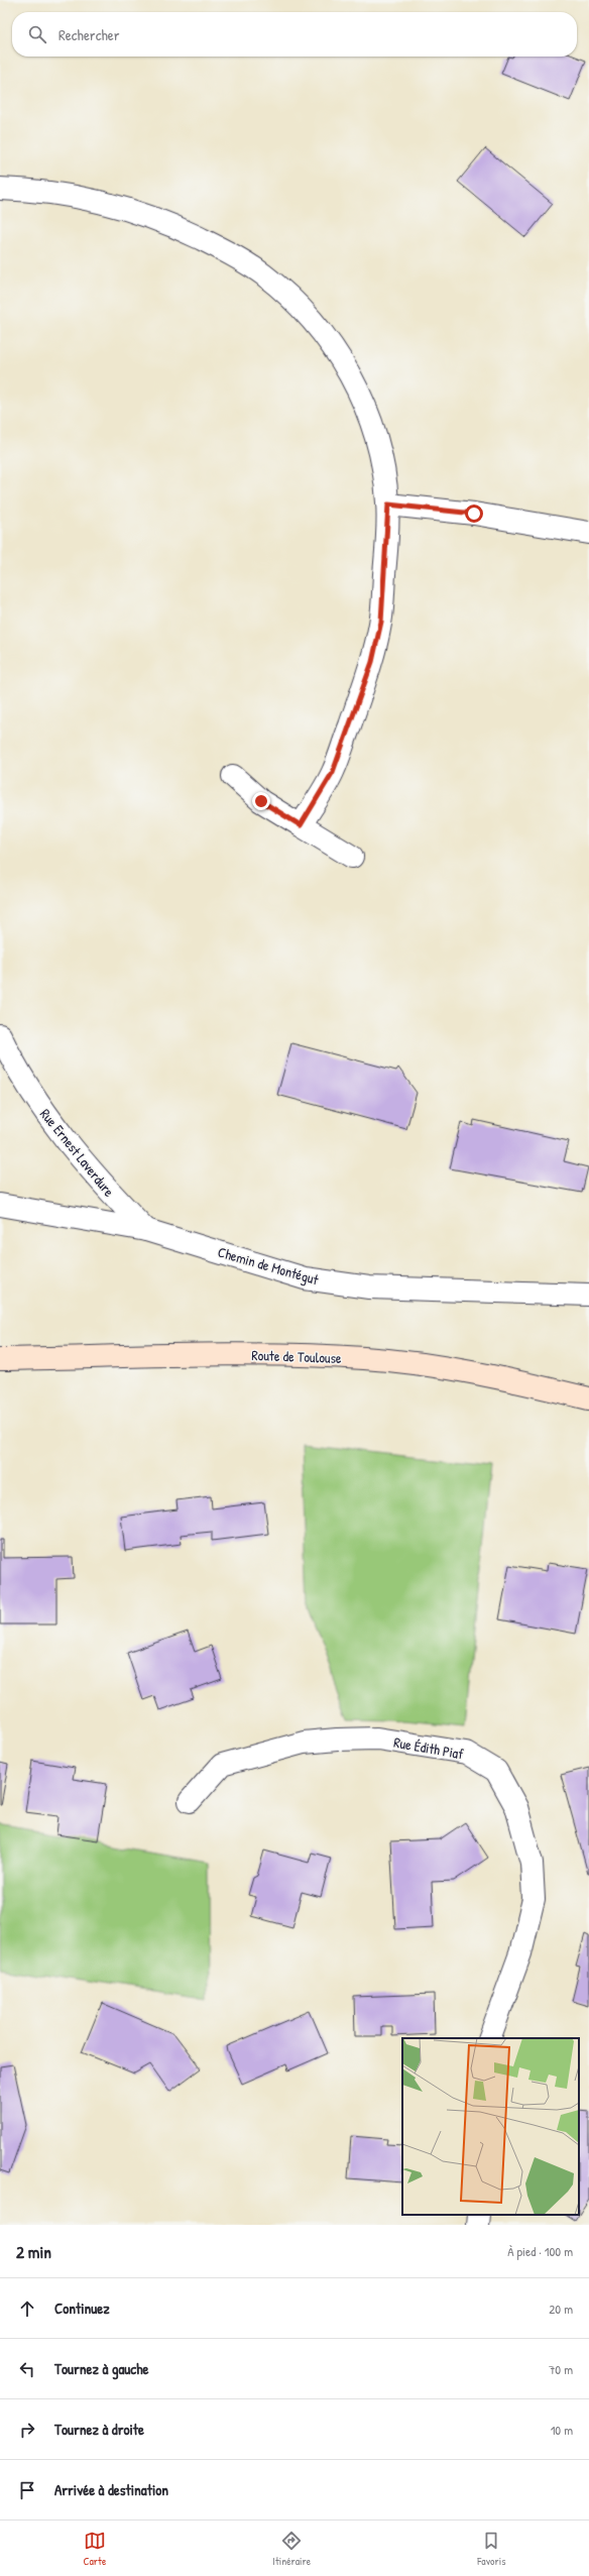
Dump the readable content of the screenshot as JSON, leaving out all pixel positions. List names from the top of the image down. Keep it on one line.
{"streets":{"main road":["Route de Toulouse"],"street":["Rue Ernest Laverdure","Chemin de Montégut","Rue Édith Piaf"]},"crossings":[["Rue Ernest Laverdure","Chemin de Montégut"]],"page":{"search":"Rechercher","heading":["2 min","À pied · 100 m"],"list":[["Continuez","20 m"],["Tournez à gauche","70 m"],["Tournez à droite","10 m"],"Arrivée à destination"],"nav":["Carte","Itinéraire","Favoris"]}}
